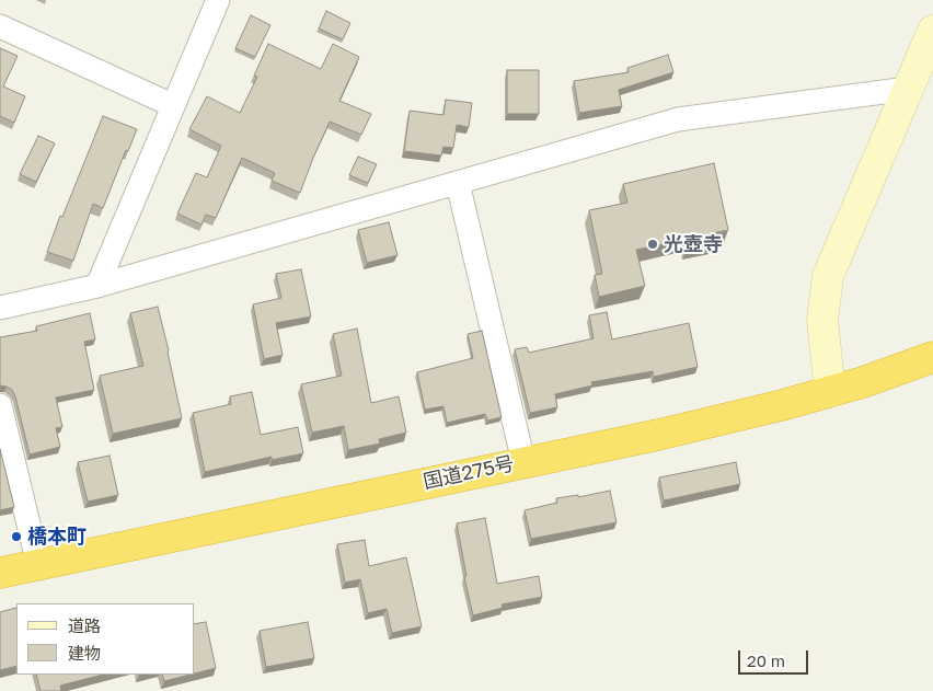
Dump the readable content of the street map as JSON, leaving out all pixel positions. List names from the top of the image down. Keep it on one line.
{"streets":{"highway":["国道275号"]},"places":["光壺寺","橋本町"],"legend":["道路","建物"],"scale_bar":"20 m"}
